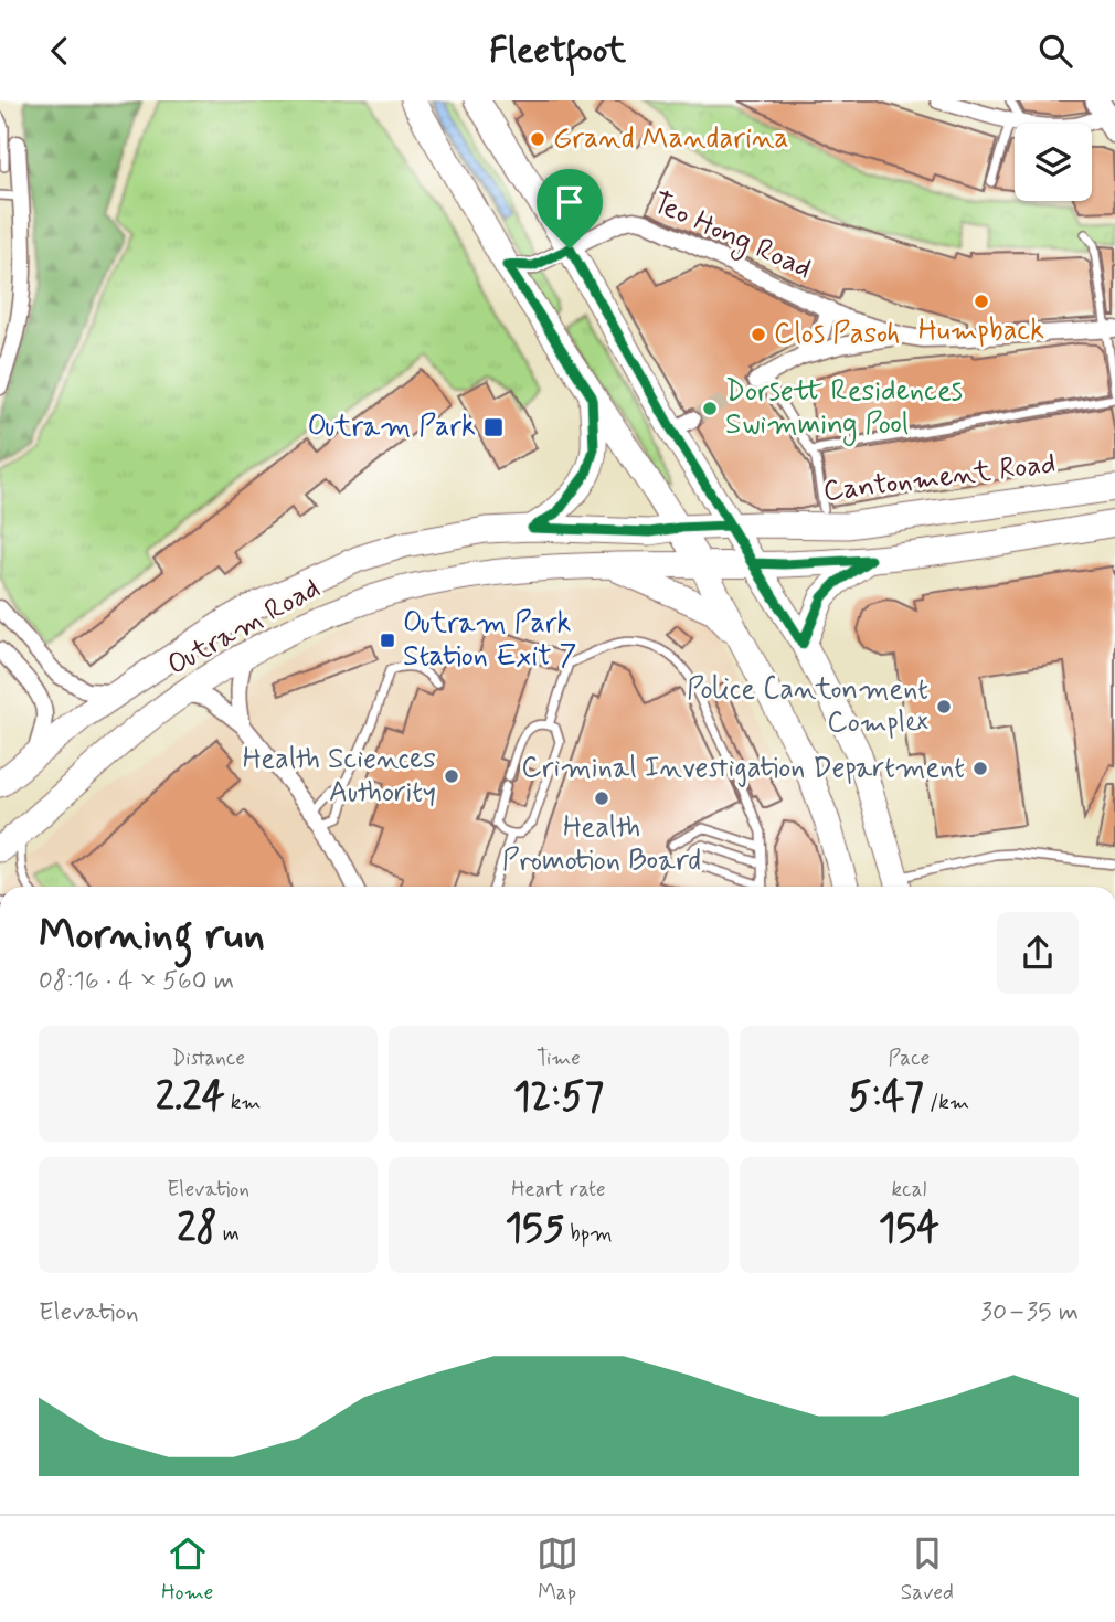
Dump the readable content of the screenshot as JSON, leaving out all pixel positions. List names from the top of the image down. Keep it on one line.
{"streets":{"main road":["Cantonment Road","Outram Road"],"street":["Teo Hong Road"]},"crossings":[["Cantonment Road","Outram Road"]],"places":{"other":["Grand Mandarina","Humpback","Clos Pasoh","Dorsett Residences Swimming Pool","Police Cantonment Complex","Criminal Investigation Department","Health Sciences Authority","Health Promotion Board"],"transit":["Outram Park","Outram Park Station Exit 7"]},"page":{"header":"Fleetfoot","heading":["Morning run","08:16 · 4 × 560 m"],"stats":[["Distance","2.24 km"],["Time","12:57"],["Pace","5:47 /km"],["Elevation","28 m"],["Heart rate","155 bpm"],["kcal","154"]],"chart":["Elevation","30–35 m"],"tabs":["Home","Map","Saved"]}}
